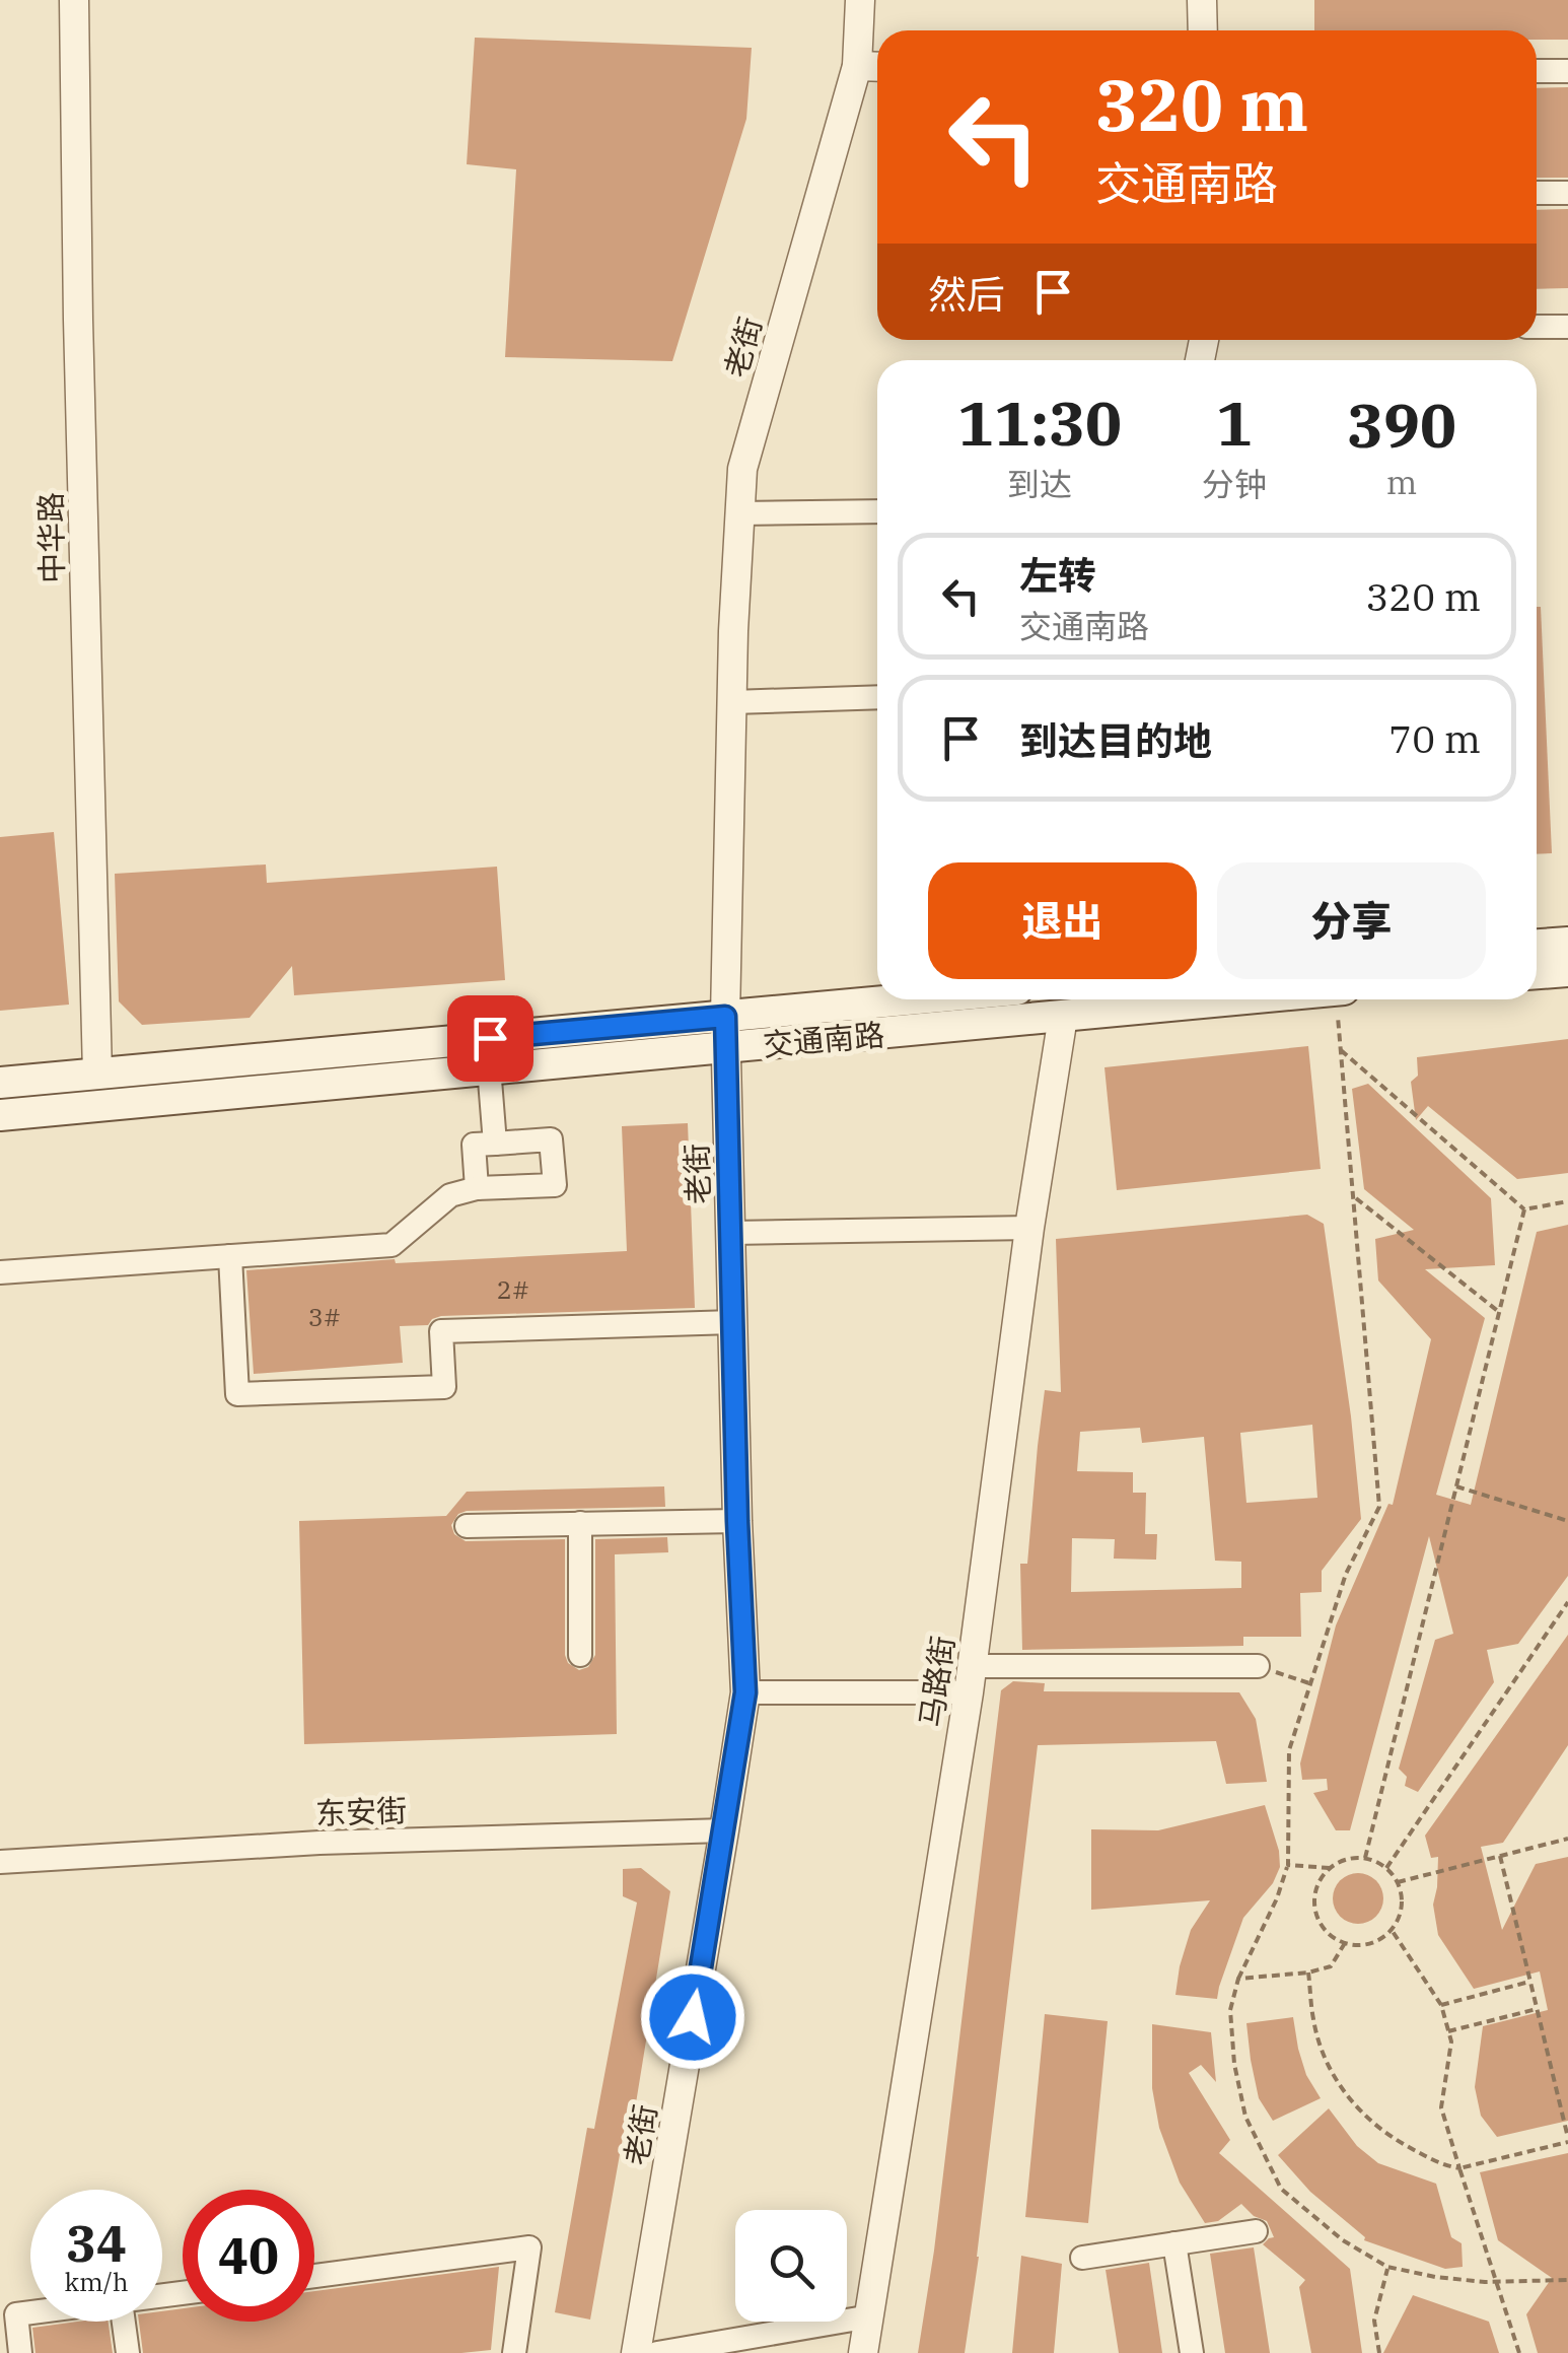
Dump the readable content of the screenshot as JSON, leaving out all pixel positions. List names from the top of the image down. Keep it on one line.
{"streets":{"main road":["交通南路"],"street":["老街","中华路","马路街","东安街"]},"crossings":[["老街","交通南路"],["老街","东安街"],["中华路","交通南路"],["交通南路","马路街"]],"house_numbers":["2#","3#"],"page":{"turn":["320 m","交通南路"],"then":"然后","eta":["11:30","到达","1","分钟","390","m"],"list":[{"name":"左转","note":"交通南路","value":"320 m"},{"name":"到达目的地","value":"70 m"}],"buttons":["退出","分享"],"speed":"34 km/h","limit":"40"}}
